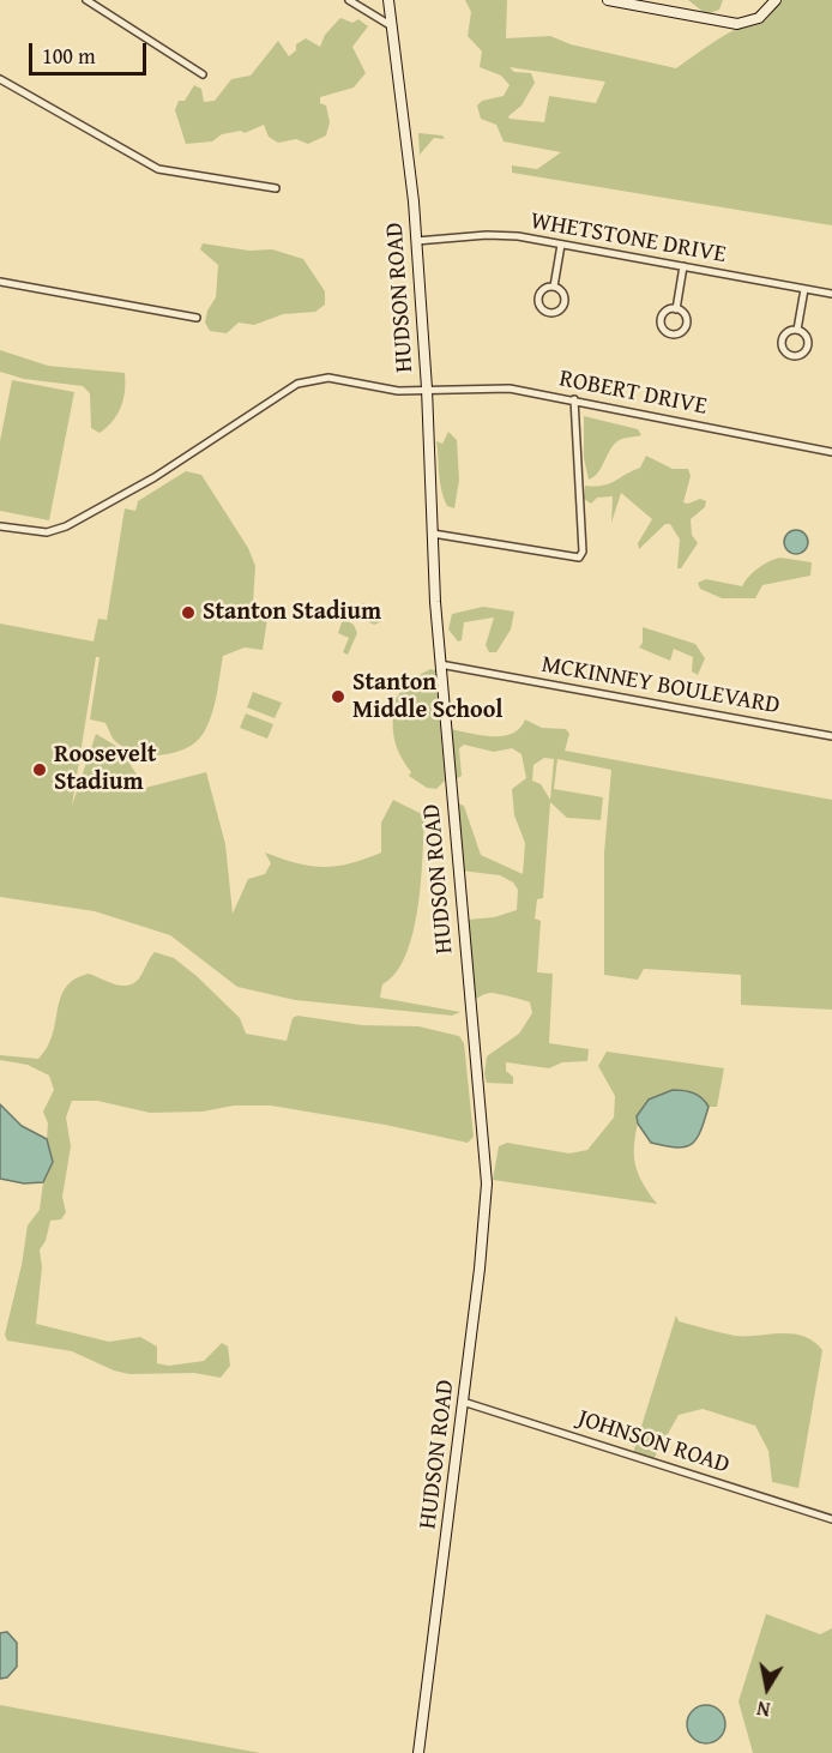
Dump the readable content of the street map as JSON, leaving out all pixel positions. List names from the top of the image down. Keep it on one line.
{"streets":{"street":["WHETSTONE DRIVE","HUDSON ROAD","ROBERT DRIVE","MCKINNEY BOULEVARD","JOHNSON ROAD"]},"crossings":[["WHETSTONE DRIVE","HUDSON ROAD"],["HUDSON ROAD","ROBERT DRIVE"],["HUDSON ROAD","MCKINNEY BOULEVARD"],["HUDSON ROAD","JOHNSON ROAD"]],"places":["Stanton Stadium","Stanton Middle School","Roosevelt Stadium"],"scale_bar":"100 m","north":"bottom"}
